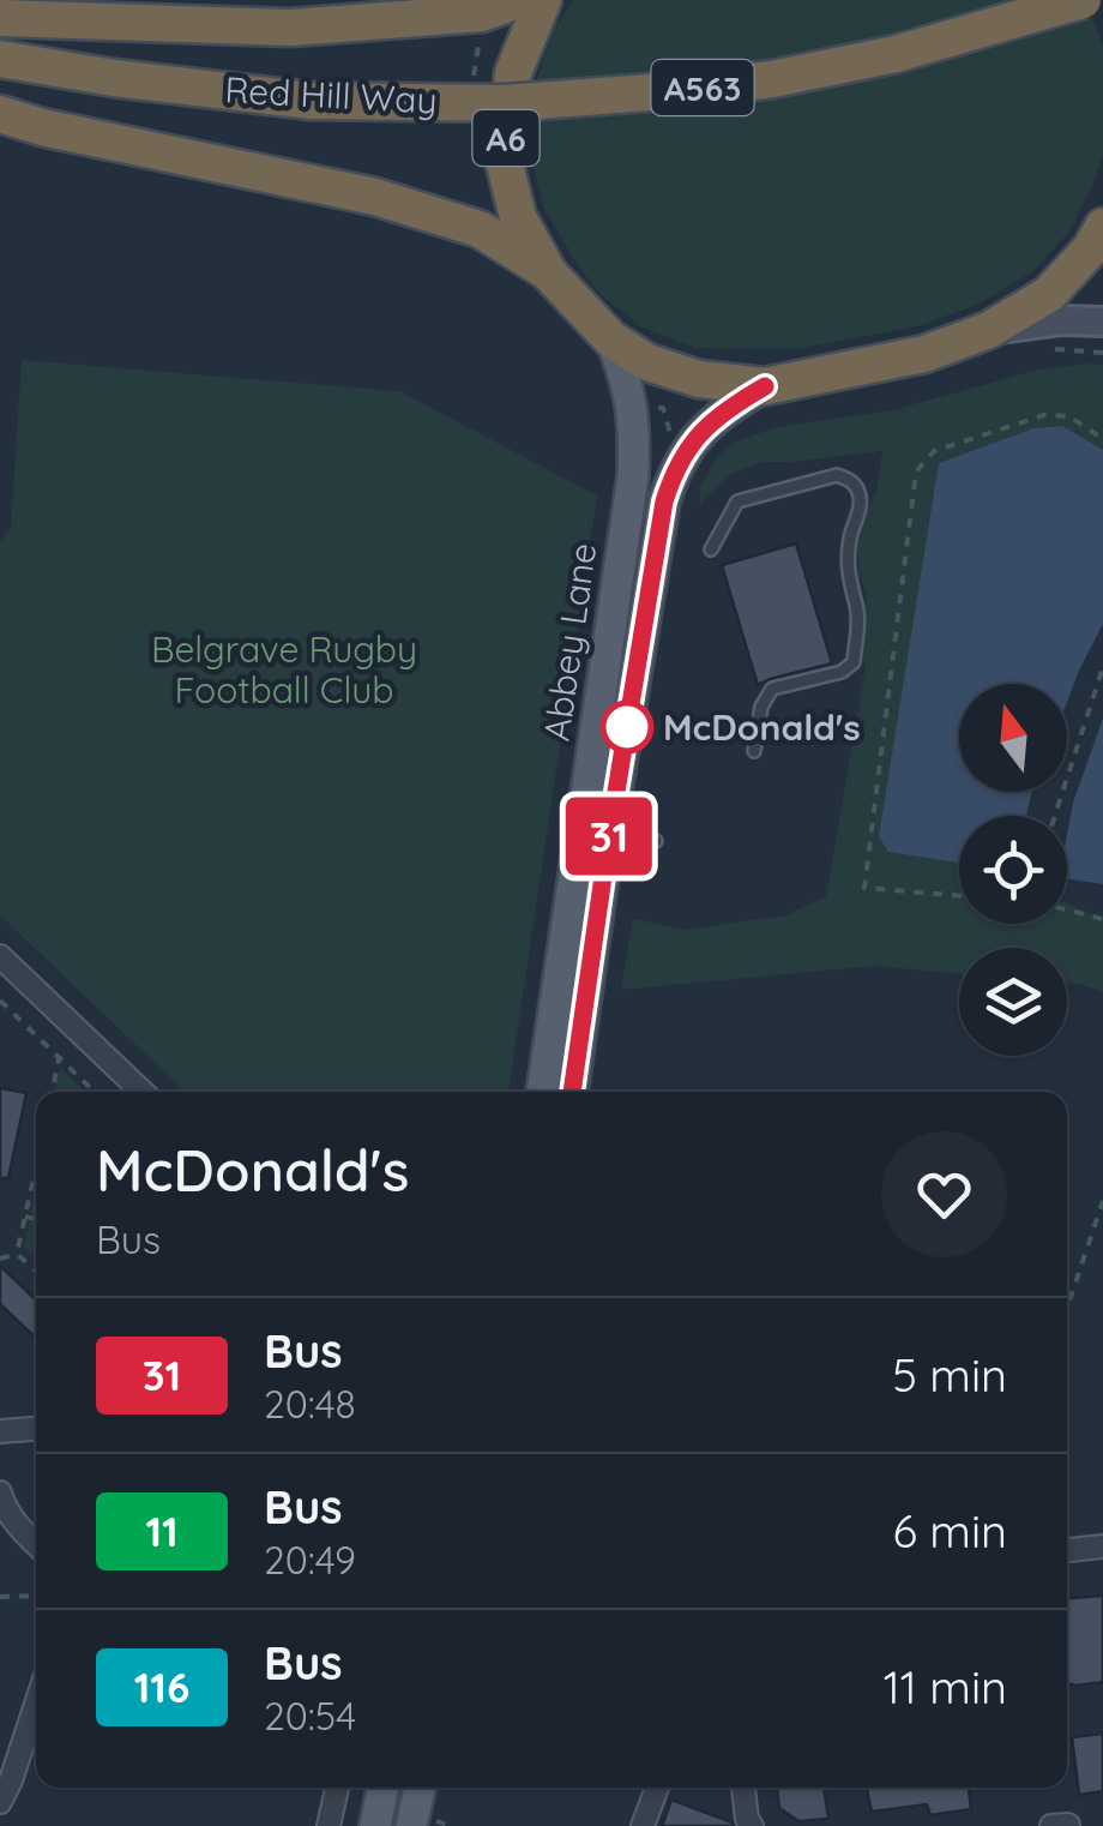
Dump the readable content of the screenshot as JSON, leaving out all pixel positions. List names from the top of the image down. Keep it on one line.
{"streets":{"highway":["A563","Red Hill Way","A6"],"main road":["Abbey Lane"]},"crossings":[["A6","Abbey Lane"]],"parks":["Belgrave Rugby Football Club"],"places":["McDonald's"],"lines":["bus line 31"],"north":"top","page":{"on_map":"31","heading":["McDonald's","Bus"],"list":[{"mark":"31","name":"Bus","note":"20:48","value":"5 min"},{"mark":"11","name":"Bus","note":"20:49","value":"6 min"},{"mark":"116","name":"Bus","note":"20:54","value":"11 min"}]}}
